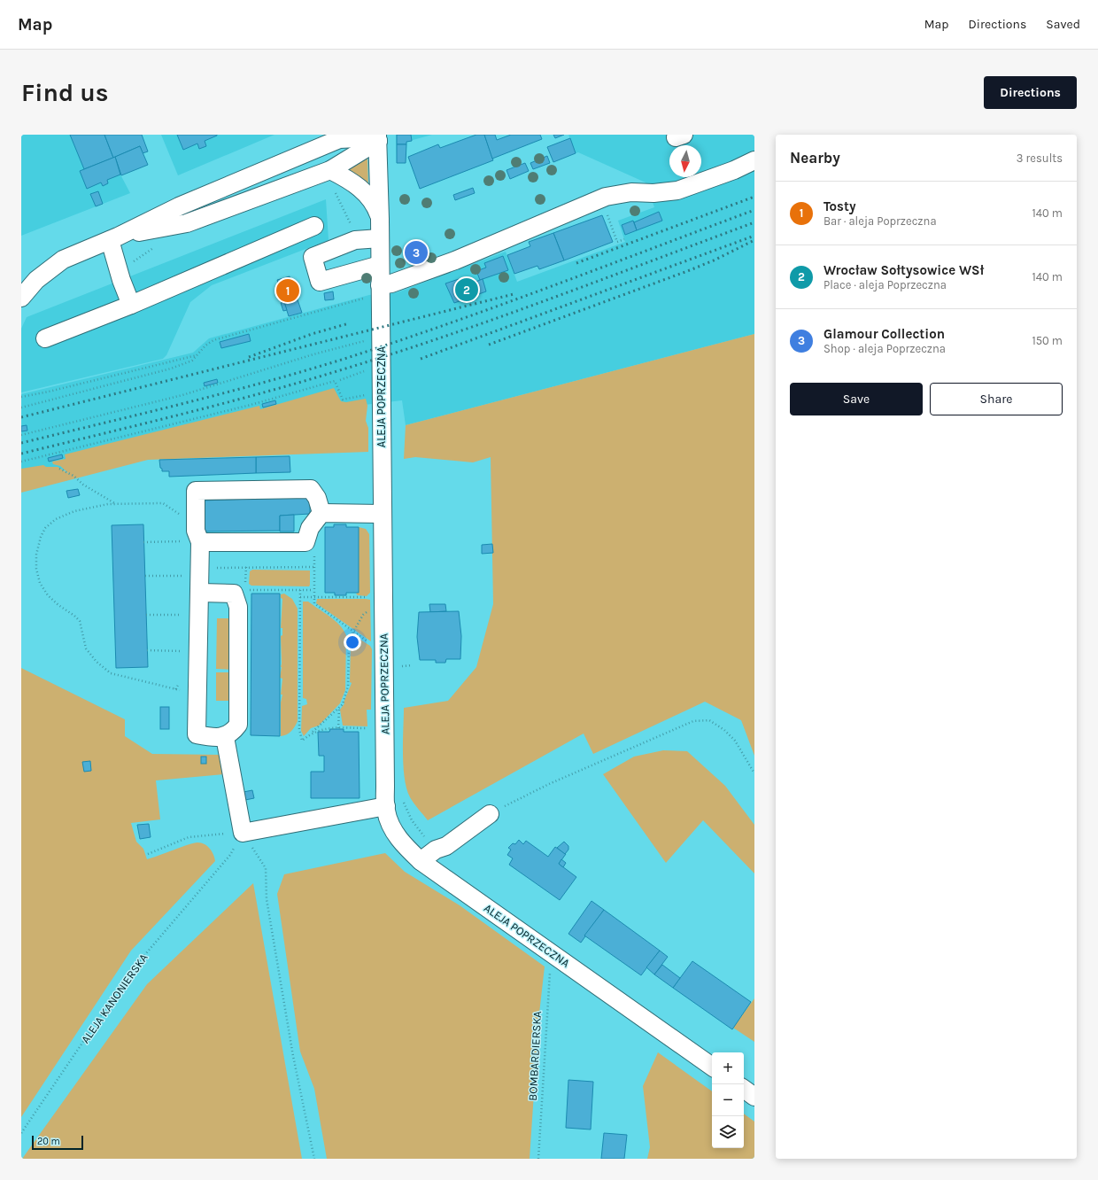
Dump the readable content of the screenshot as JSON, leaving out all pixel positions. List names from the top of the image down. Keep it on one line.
{"streets":{"street":["ALEJA POPRZECZNA"],"path":["ALEJA KANONIERSKA","BOMBARDIERSKA"]},"crossings":[["ALEJA POPRZECZNA","BOMBARDIERSKA"]],"scale_bar":"20 m","north":"bottom","page":{"header":"Map","nav":["Map","Directions","Saved"],"buttons":["Directions",["Save","Share"]],"title":"Find us","heading":["Nearby","3 results"],"list":[{"mark":"1","name":"Tosty","note":"Bar · aleja Poprzeczna","value":"140 m"},{"mark":"2","name":"Wrocław Sołtysowice WSł","note":"Place · aleja Poprzeczna","value":"140 m"},{"mark":"3","name":"Glamour Collection","note":"Shop · aleja Poprzeczna","value":"150 m"}],"pins":["3","2","1"],"map_buttons":["+","−"],"scale":"20 m"}}
